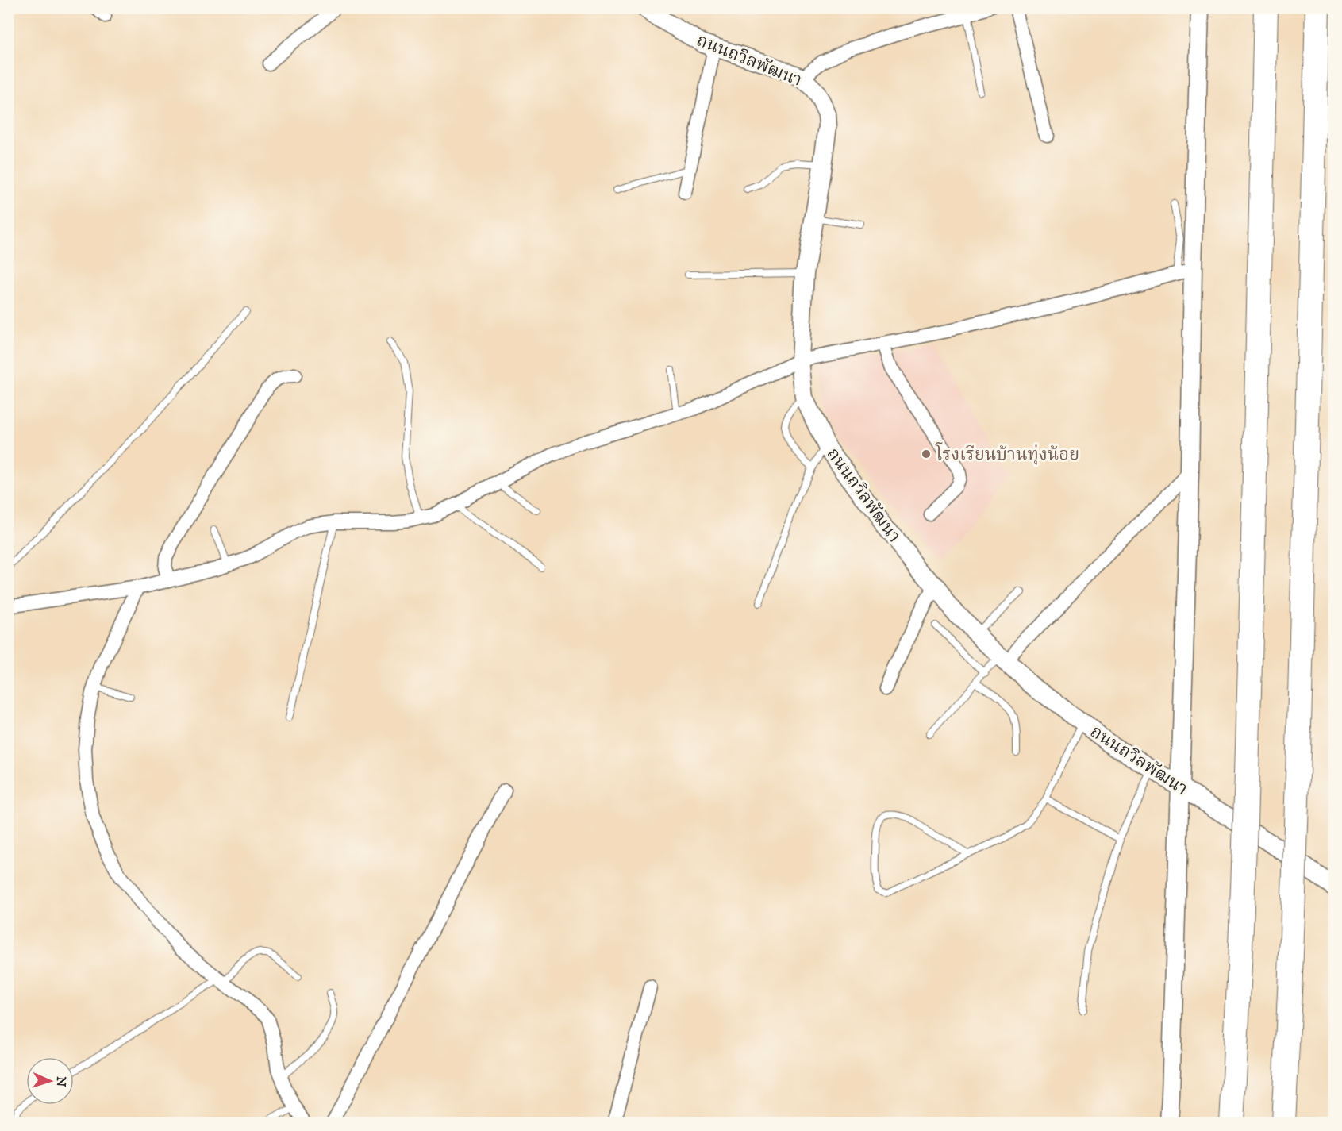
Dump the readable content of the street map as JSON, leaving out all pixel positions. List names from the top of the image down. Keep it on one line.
{"streets":{"street":["ถนนถวิลพัฒนา"]},"places":["โรงเรียนบ้านทุ่งน้อย"],"north":"right"}
